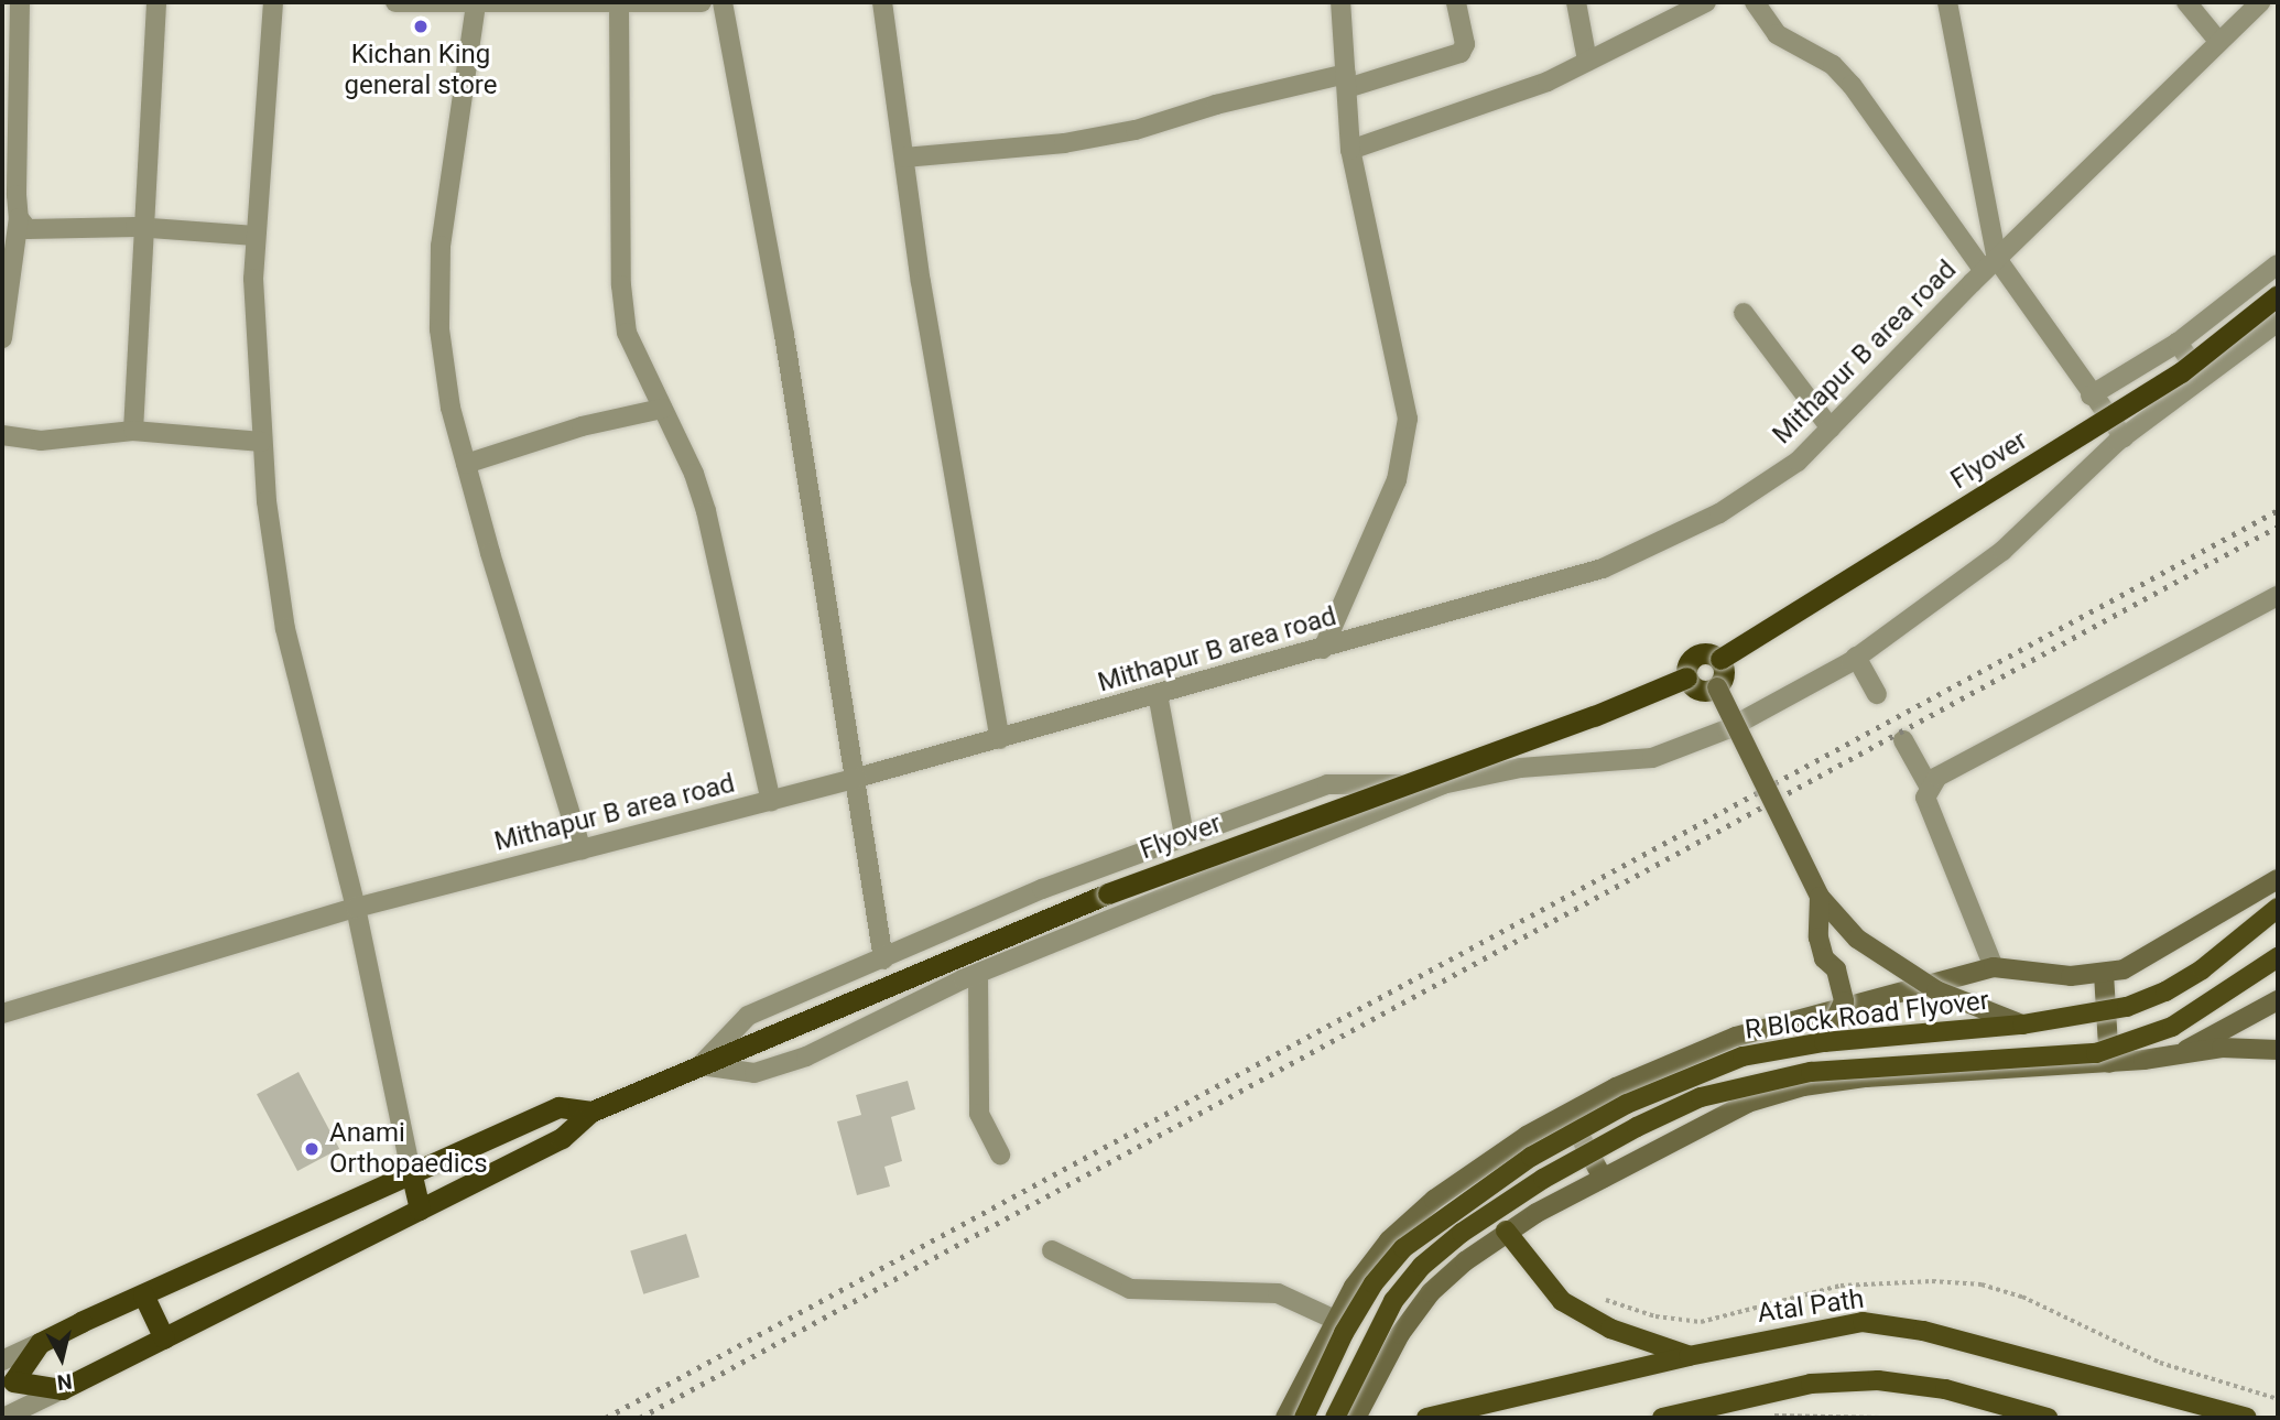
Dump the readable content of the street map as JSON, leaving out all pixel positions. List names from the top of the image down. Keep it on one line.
{"streets":{"highway":["Flyover"],"main road":["R Block Road Flyover","Atal Path"],"street":["Mithapur B area road"]},"places":["Kichan King general store","Anami Orthopaedics"],"north":"bottom"}
